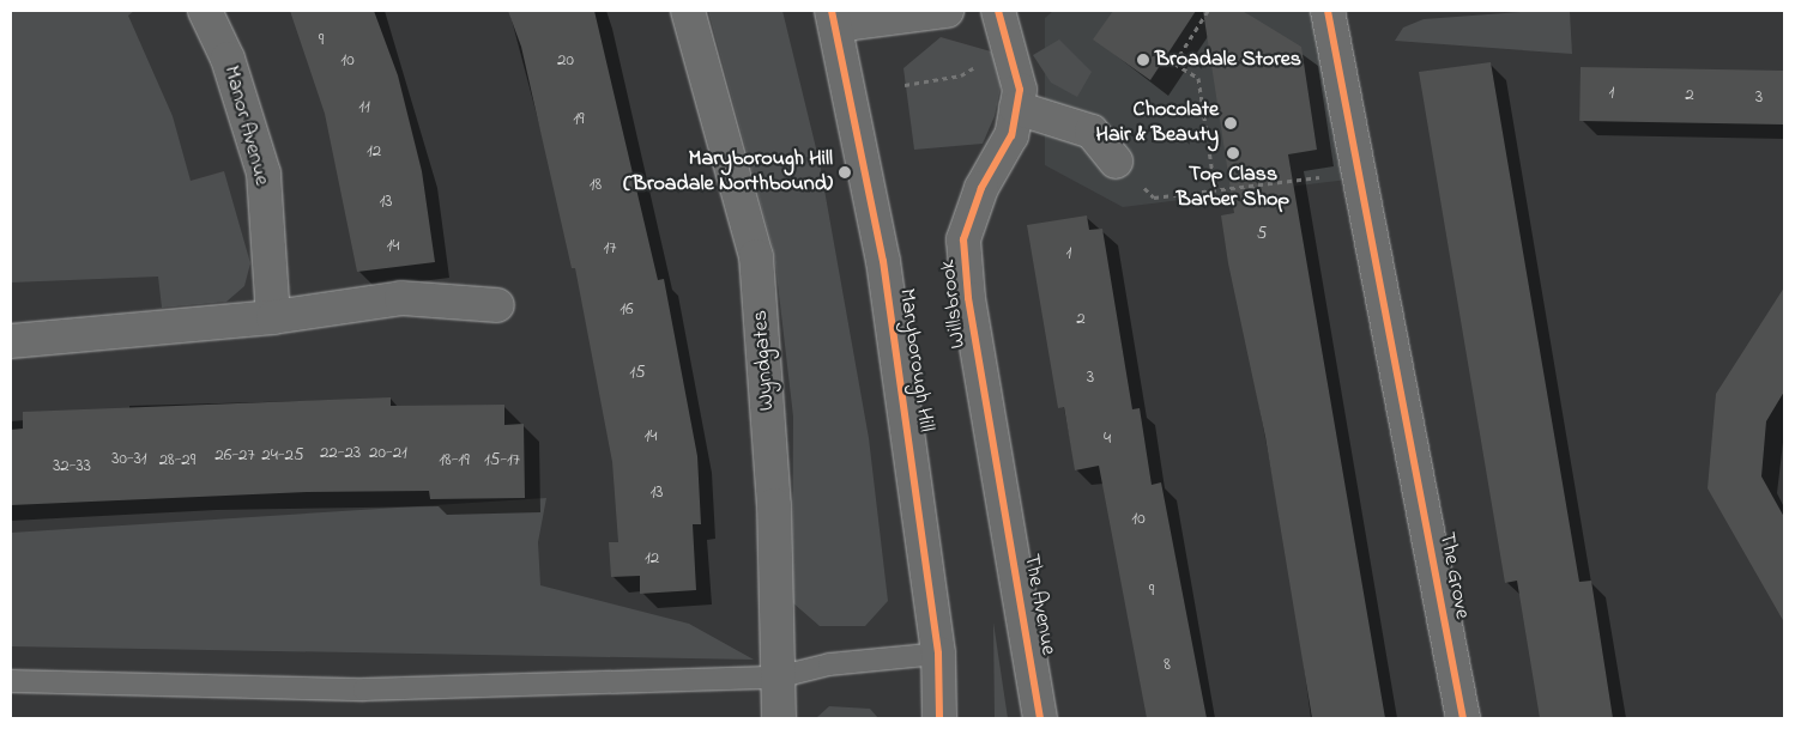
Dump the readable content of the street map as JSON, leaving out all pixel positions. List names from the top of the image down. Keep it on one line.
{"streets":{"street":["Manor Avenue","Willsbrook","Wyndgates","Maryborough Hill","The Grove","The Avenue"]},"crossings":[["Willsbrook","The Avenue"]],"places":["Broadale Stores","Chocolate Hair & Beauty","Top Class Barber Shop","Maryborough Hill (Broadale Northbound)"],"house_numbers":["9","10","20","1","2","3","11","19","12","18","13","5","14","17","1","16","2","15","3","14","4","22-23","20-21","26-27","24-25","30-31","28-29","18-19","15-17","32-33","13","10","12","9","8"]}
